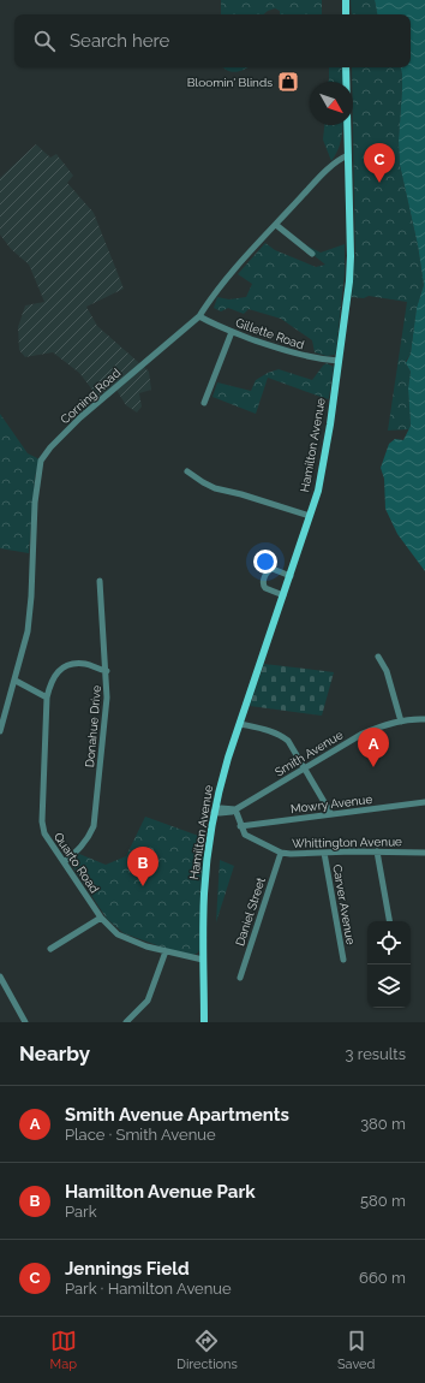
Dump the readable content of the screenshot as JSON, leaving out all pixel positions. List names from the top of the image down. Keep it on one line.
{"streets":{"main road":["Hamilton Avenue"],"street":["Gillette Road","Corning Road","Donahue Drive","Smith Avenue","Mowry Avenue","Whittington Avenue","Quarto Road","Carver Avenue","Daniel Street"]},"crossings":[["Gillette Road","Corning Road"],["Gillette Road","Hamilton Avenue"],["Corning Road","Hamilton Avenue"],["Hamilton Avenue","Smith Avenue"],["Hamilton Avenue","Quarto Road"],["Donahue Drive","Quarto Road"],["Mowry Avenue","Whittington Avenue"],["Whittington Avenue","Carver Avenue"],["Whittington Avenue","Daniel Street"]],"places":{"shop":["Bloomin' Blinds"]},"north":"bottom right","page":{"search":"Search here","pins":["C","A","B"],"heading":["Nearby","3 results"],"list":[{"mark":"A","name":"Smith Avenue Apartments","note":"Place · Smith Avenue","value":"380 m"},{"mark":"B","name":"Hamilton Avenue Park","note":"Park","value":"580 m"},{"mark":"C","name":"Jennings Field","note":"Park · Hamilton Avenue","value":"660 m"}],"nav":["Map","Directions","Saved"]}}
